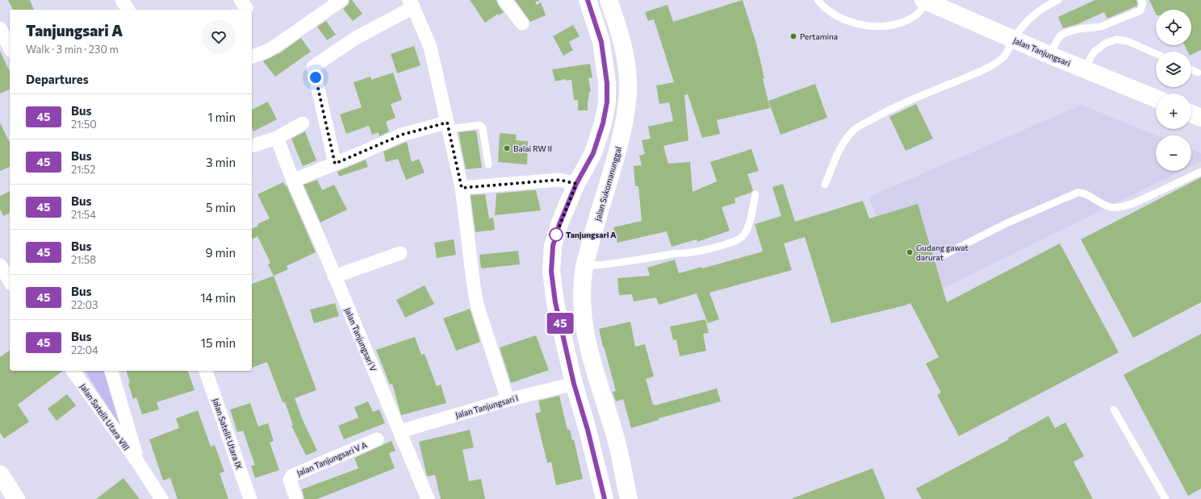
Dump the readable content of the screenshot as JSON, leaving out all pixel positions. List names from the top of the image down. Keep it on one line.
{"streets":{"main road":["Jalan Tanjungsari","Jalan Sukomanunggal"],"street":["Jalan Tanjungsari V","Jalan Tanjungsari I","Jalan Satelit Utara VIII","Jalan Satelit Utara IX","Jalan Tanjungsari V A"]},"crossings":[["Jalan Tanjungsari V","Jalan Tanjungsari I"]],"places":["Pertamina","Balai RW II","Tanjungsari A","Gudang gawat darurat"],"lines":["bus line 45"],"page":{"on_map":"45","map_buttons":["+","−"],"heading":[["Tanjungsari A","Walk · 3 min · 230 m"],"Departures"],"list":[{"mark":"45","name":"Bus","note":"21:50","value":"1 min"},{"mark":"45","name":"Bus","note":"21:52","value":"3 min"},{"mark":"45","name":"Bus","note":"21:54","value":"5 min"},{"mark":"45","name":"Bus","note":"21:58","value":"9 min"},{"mark":"45","name":"Bus","note":"22:03","value":"14 min"},{"mark":"45","name":"Bus","note":"22:04","value":"15 min"}]}}
